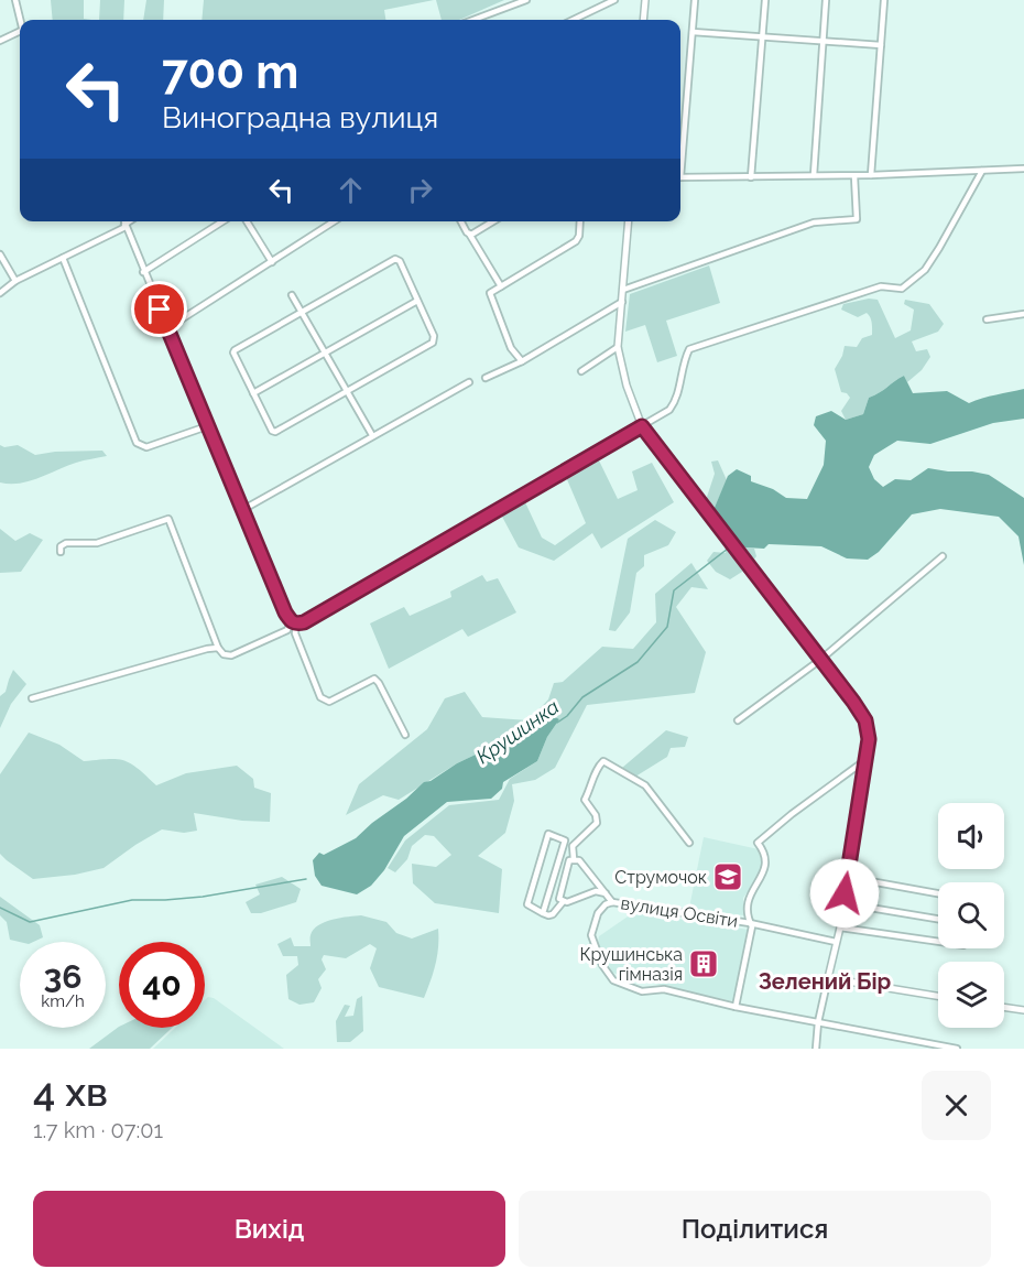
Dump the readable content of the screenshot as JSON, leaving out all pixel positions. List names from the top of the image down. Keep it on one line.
{"streets":{"street":["вулиця Освіти"]},"districts":["Зелений Бір"],"water":["Крушинка"],"places":{"school or university":["Струмочок"],"building":["Крушинська гімназія"]},"page":{"turn":["700 m","Виноградна вулиця"],"speed":"36 km/h","limit":"40","heading":["4 хв","1.7 km · 07:01"],"buttons":["Вихід","Поділитися"]}}
